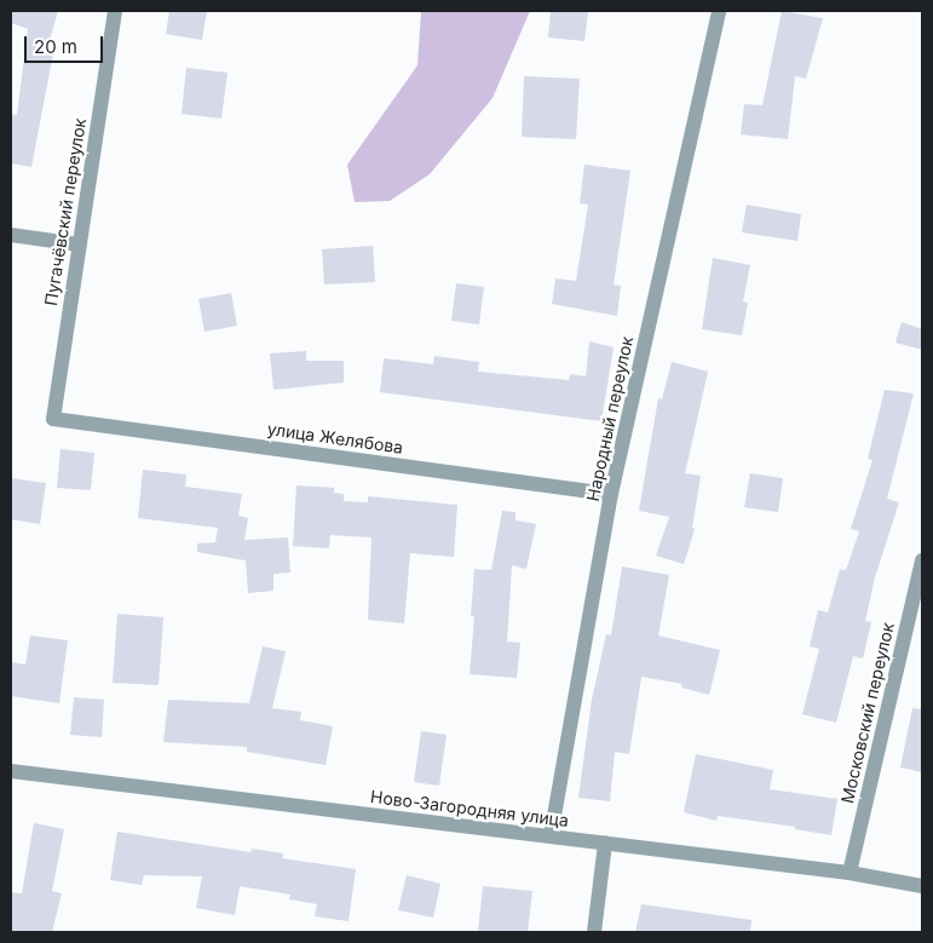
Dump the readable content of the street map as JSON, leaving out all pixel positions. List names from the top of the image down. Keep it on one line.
{"streets":{"street":["Пугачёвский переулок","Народный переулок","улица Желябова","Московский переулок","Ново-Загородняя улица"]},"crossings":[["Пугачёвский переулок","улица Желябова"],["Народный переулок","улица Желябова"],["Народный переулок","Ново-Загородняя улица"],["Московский переулок","Ново-Загородняя улица"]],"scale_bar":"20 m"}
